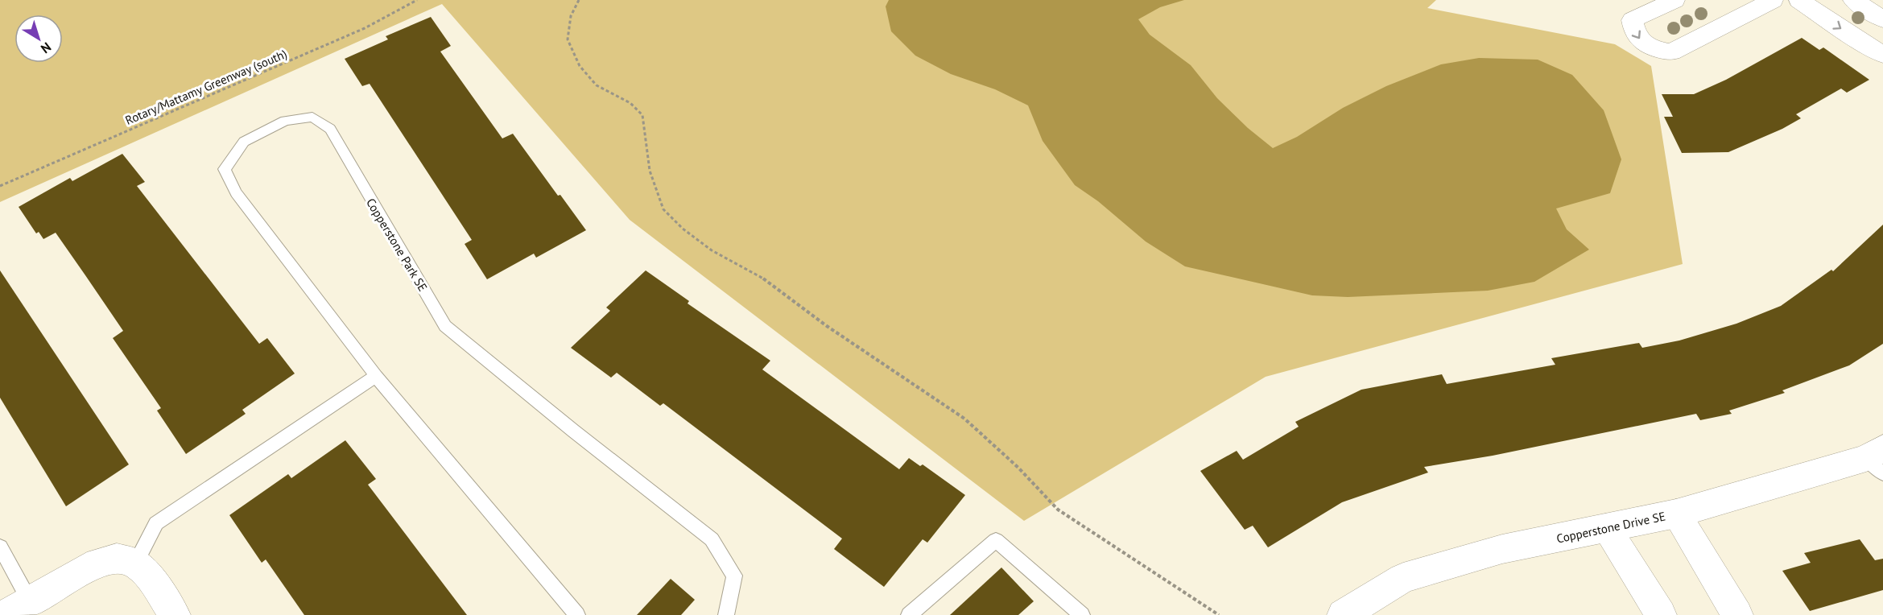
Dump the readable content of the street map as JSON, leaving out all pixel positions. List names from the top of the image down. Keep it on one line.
{"streets":{"street":["Copperstone Drive SE"],"lane":["Copperstone Park SE"],"path":["Rotary/Mattamy Greenway (south)"]},"north":"bottom right"}
